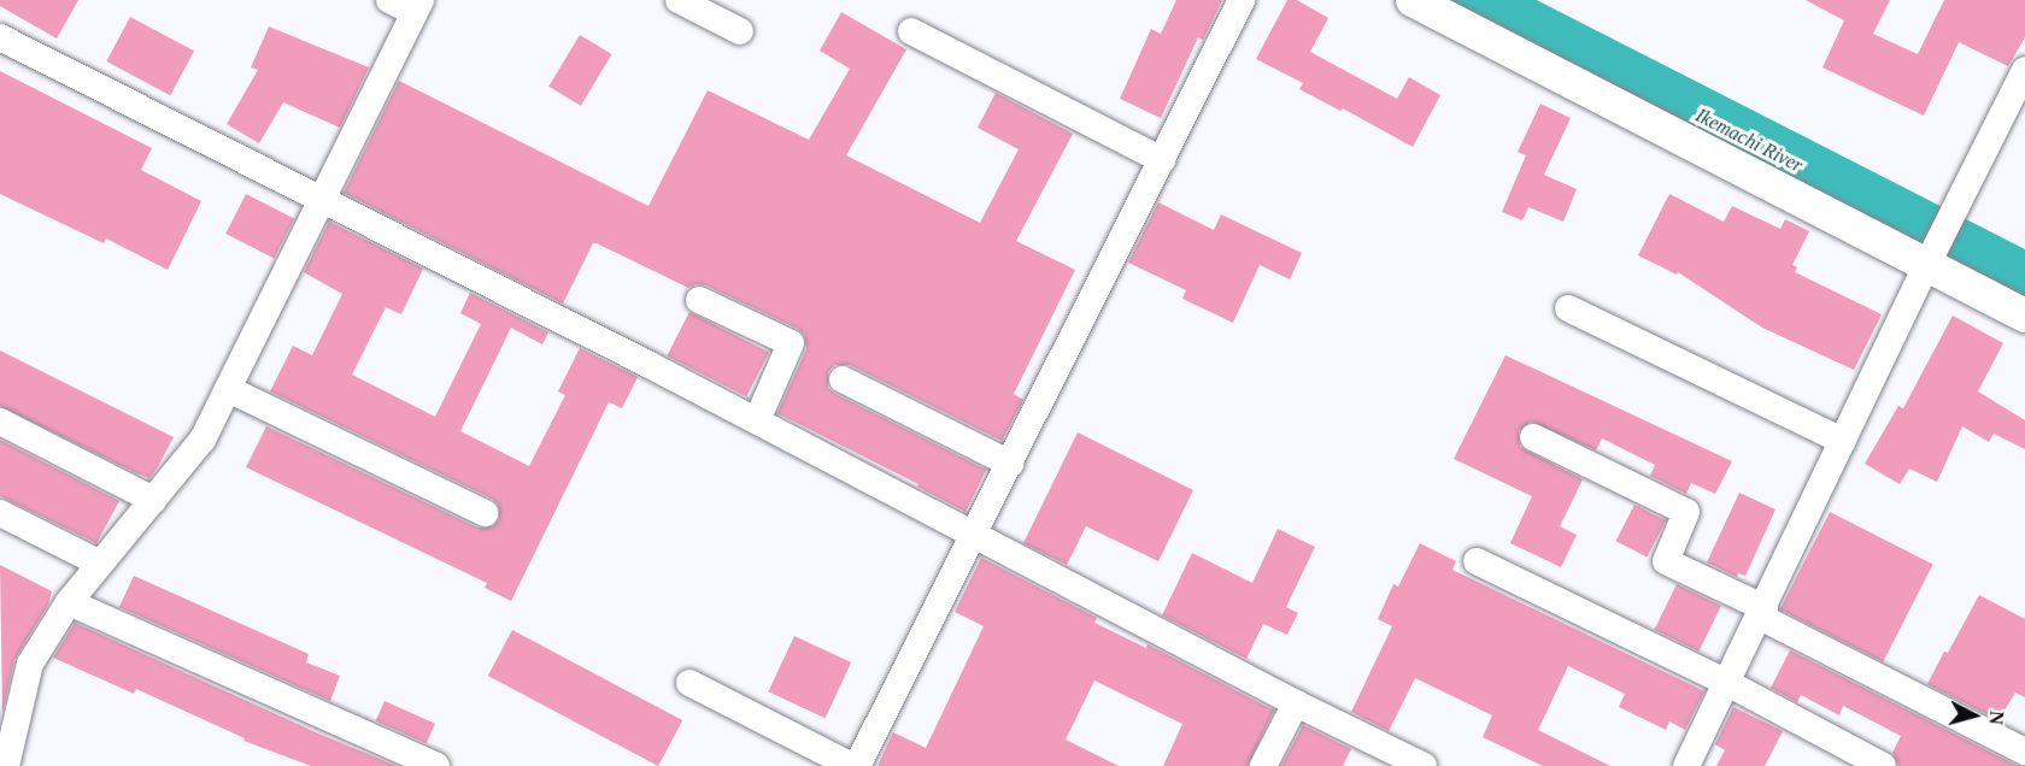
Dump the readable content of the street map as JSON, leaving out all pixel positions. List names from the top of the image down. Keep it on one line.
{"water":["Ikemachi River"],"north":"right"}
